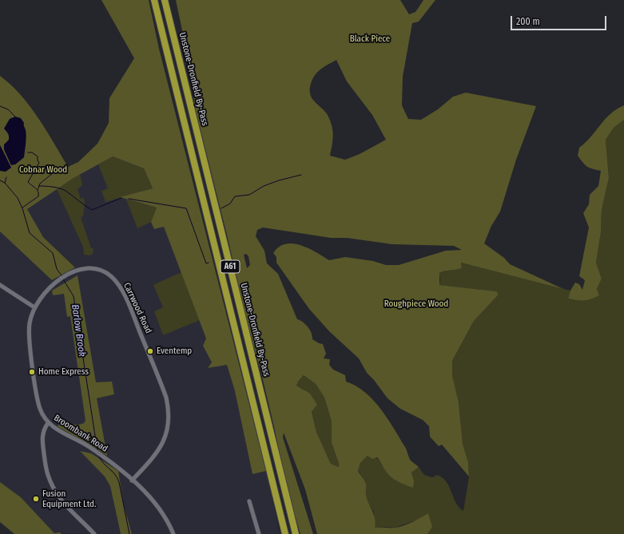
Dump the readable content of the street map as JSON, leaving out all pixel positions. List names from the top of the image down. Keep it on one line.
{"streets":{"highway":["Unstone-Dronfield By-Pass","A61"],"street":["Carrwood Road","Broombank Road"]},"crossings":[["Carrwood Road","Broombank Road"]],"water":["Barlow Brook"],"parks":["Black Piece","Cobnar Wood","Roughpiece Wood"],"places":["Eventemp","Home Express","Fusion Equipment Ltd."],"scale_bar":"200 m"}
